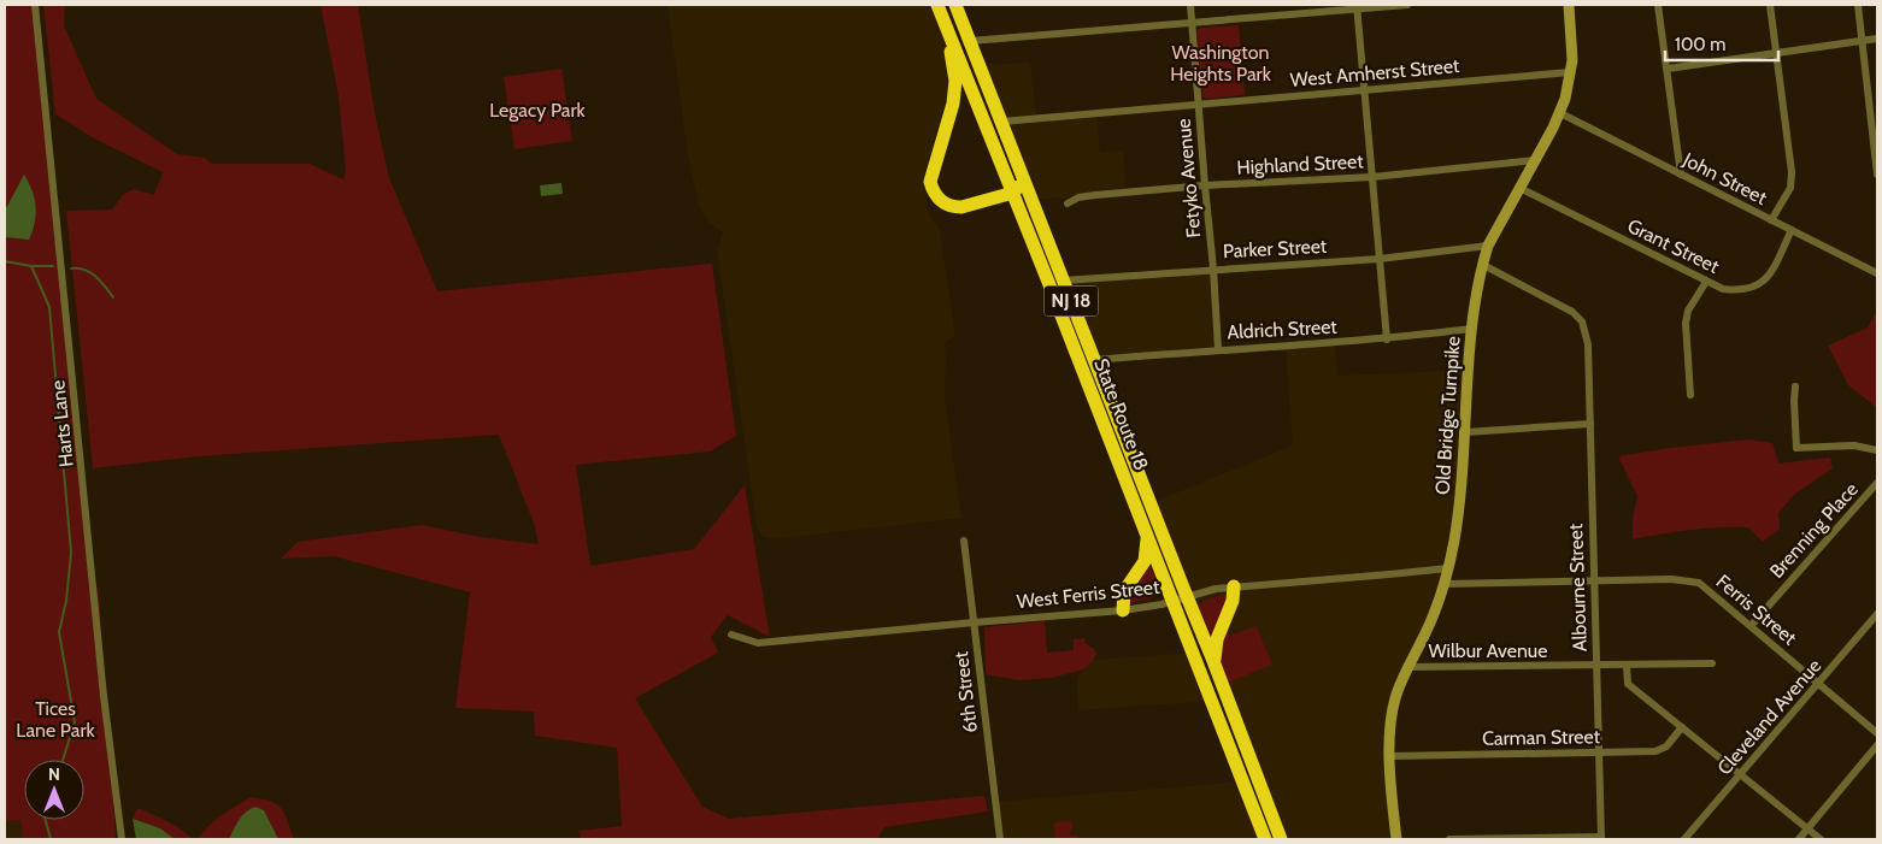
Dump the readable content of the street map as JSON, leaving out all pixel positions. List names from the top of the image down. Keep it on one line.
{"streets":{"highway":["NJ 18","State Route 18"],"street":["West Amherst Street","Highland Street","Fetyko Avenue","John Street","Grant Street","Parker Street","Aldrich Street","Old Bridge Turnpike","Harts Lane","Brenning Place","Albourne Street","West Ferris Street","Ferris Street","Wilbur Avenue","6th Street","Cleveland Avenue","Carman Street"]},"crossings":[["West Amherst Street","Fetyko Avenue"],["West Amherst Street","State Route 18"],["West Amherst Street","Old Bridge Turnpike"],["Highland Street","Fetyko Avenue"],["Highland Street","Old Bridge Turnpike"],["Fetyko Avenue","Parker Street"],["Fetyko Avenue","Aldrich Street"],["John Street","Grant Street"],["John Street","Old Bridge Turnpike"],["Grant Street","Old Bridge Turnpike"],["Parker Street","State Route 18"],["Parker Street","Old Bridge Turnpike"],["Aldrich Street","State Route 18"],["Aldrich Street","Old Bridge Turnpike"],["State Route 18","West Ferris Street"],["Old Bridge Turnpike","Albourne Street"],["Old Bridge Turnpike","West Ferris Street"],["Old Bridge Turnpike","Ferris Street"],["Old Bridge Turnpike","Wilbur Avenue"],["Old Bridge Turnpike","Carman Street"],["Brenning Place","Ferris Street"],["Albourne Street","Ferris Street"],["Albourne Street","Wilbur Avenue"],["Albourne Street","Carman Street"],["West Ferris Street","6th Street"],["Ferris Street","Cleveland Avenue"]],"parks":["Washington Heights Park","Legacy Park","Tices Lane Park"],"scale_bar":"100 m","north":"top"}
